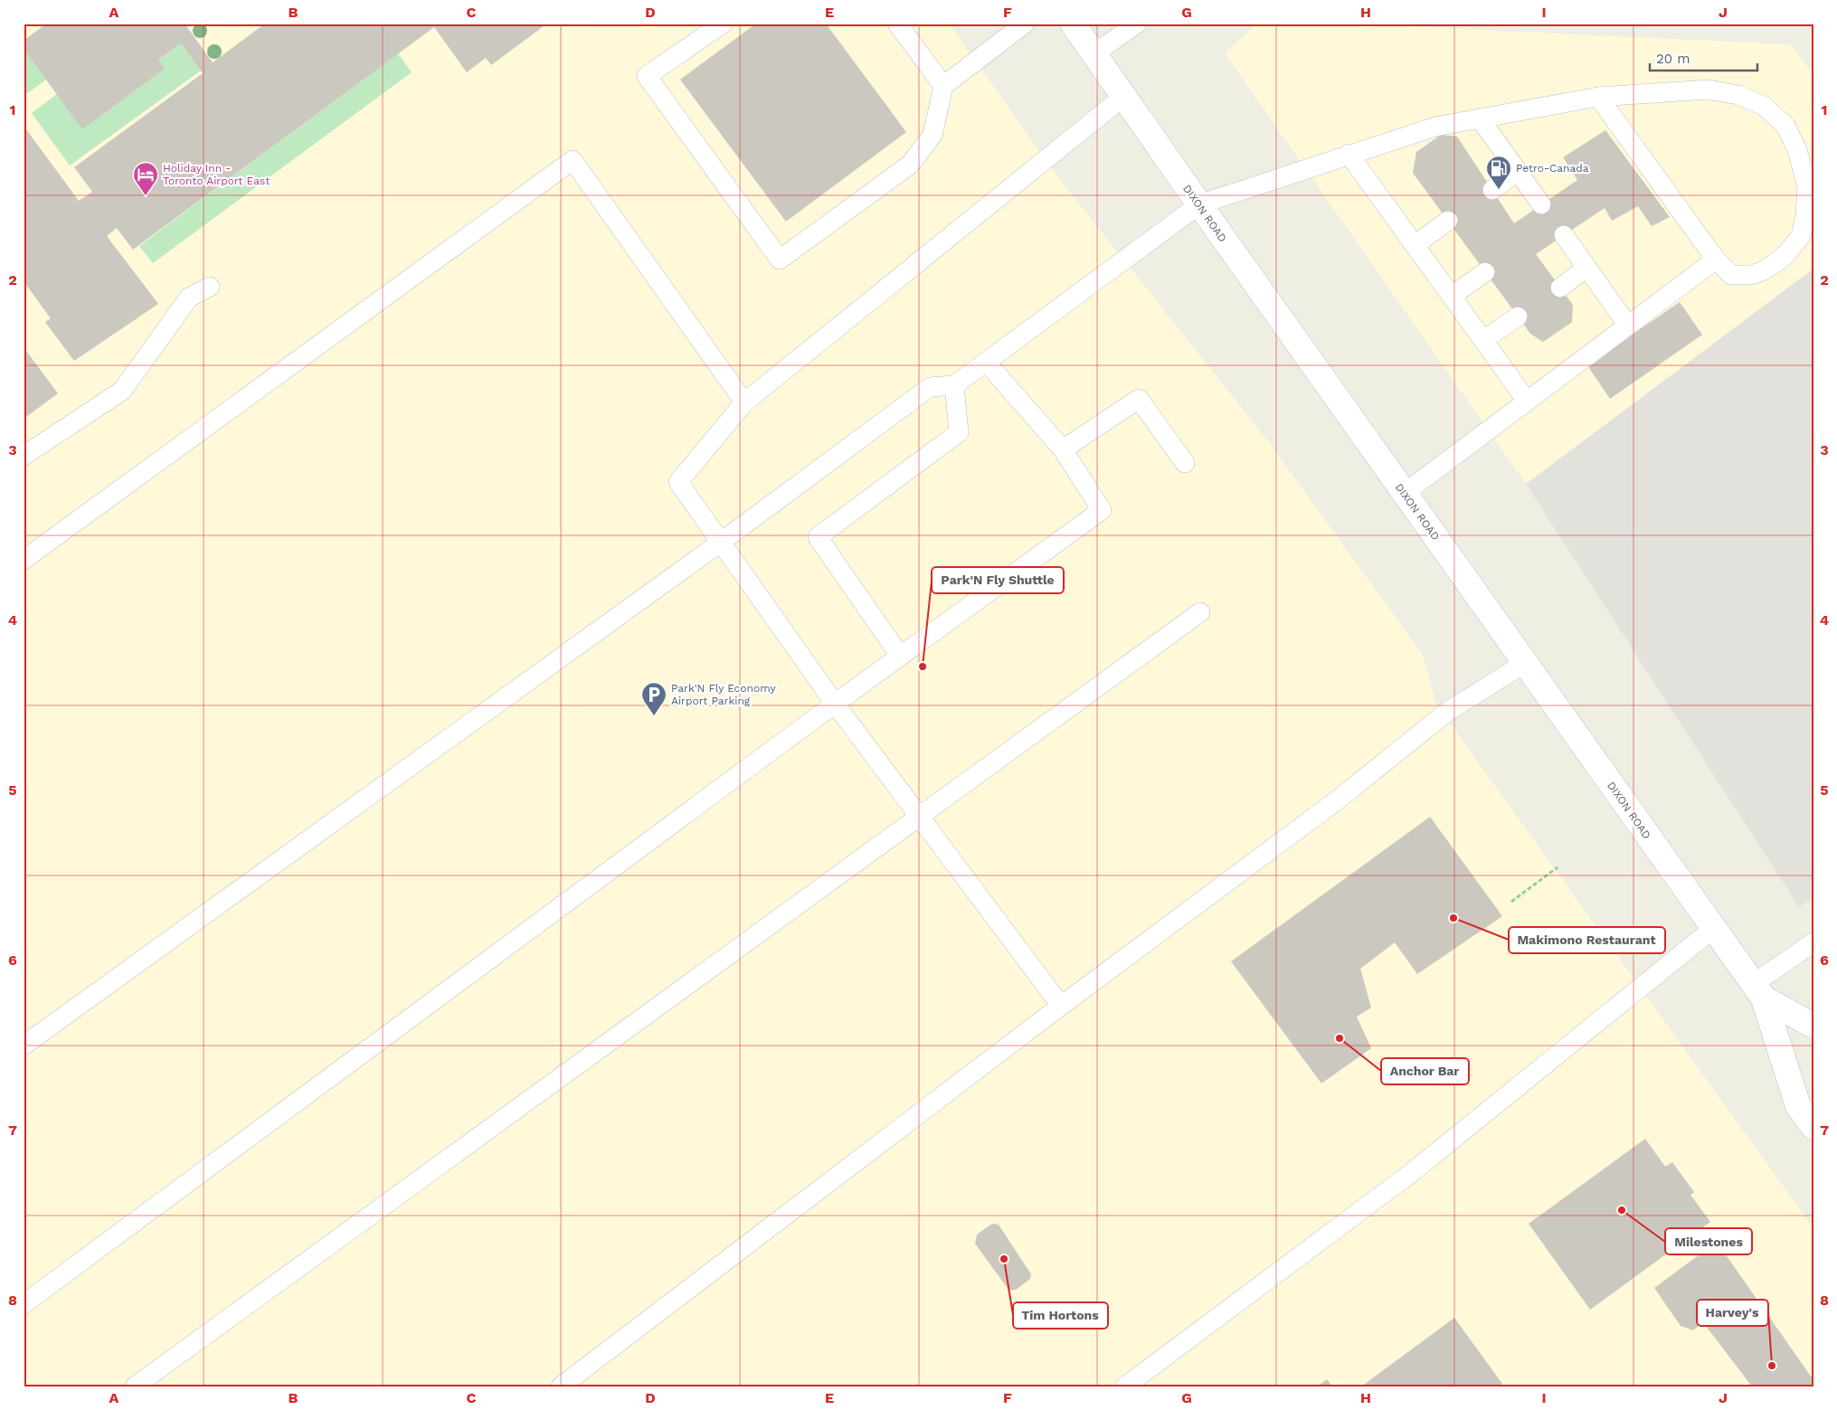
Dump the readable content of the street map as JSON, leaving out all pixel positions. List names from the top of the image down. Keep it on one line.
{"streets":{"main road":["DIXON ROAD"]},"places":{"fuel station":["Petro-Canada"],"hotel":["Holiday Inn - Toronto Airport East"],"other":["Park'N Fly Shuttle","Makimono Restaurant","Anchor Bar","Milestones","Tim Hortons","Harvey's"],"parking":["Park'N Fly Economy Airport Parking"]},"scale_bar":"20 m","grid":{"columns":["A","B","C","D","E","F","G","H","I","J"],"rows":["1","2","3","4","5","6","7","8"]}}
